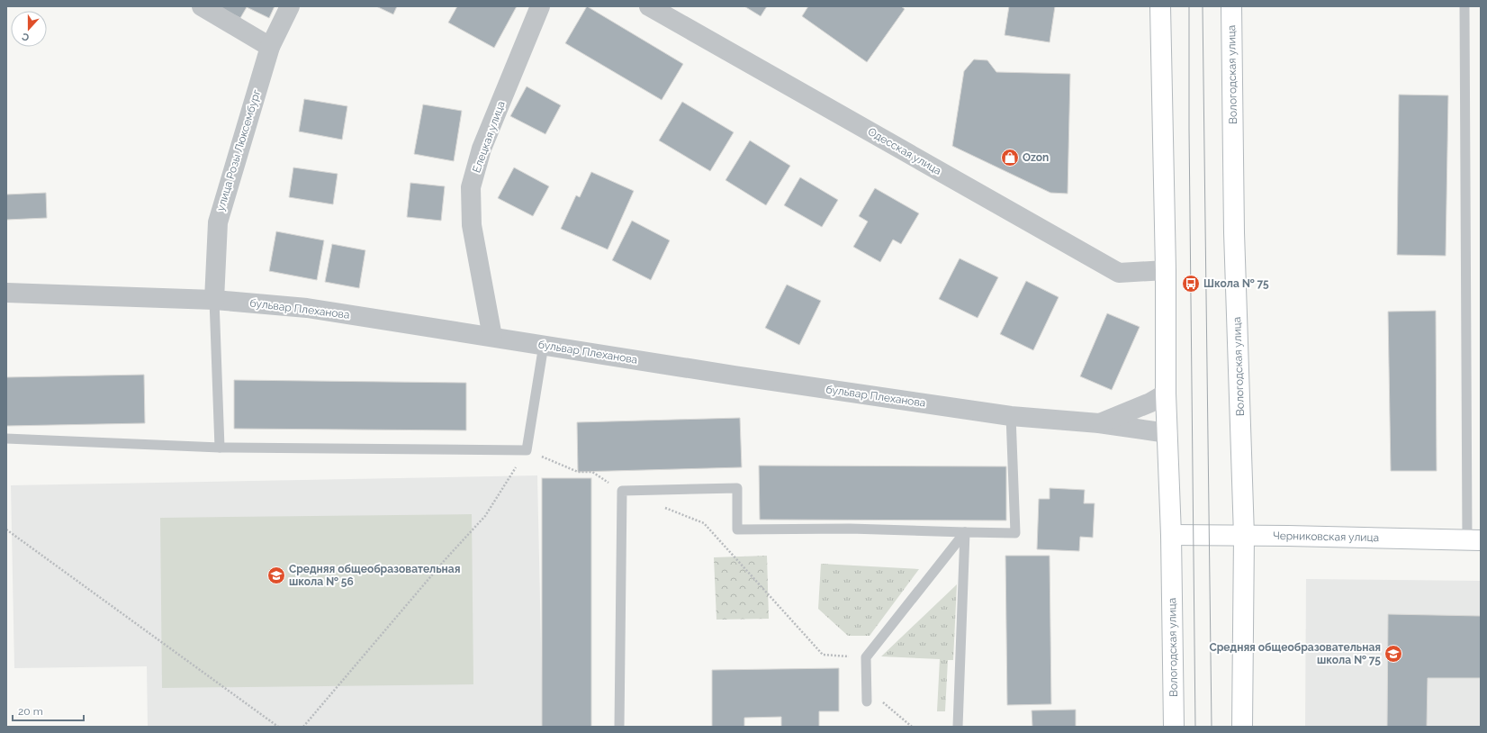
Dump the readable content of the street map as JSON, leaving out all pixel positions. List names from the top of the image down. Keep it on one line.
{"streets":{"main road":["Вологодская улица","Черниковская улица"],"street":["Елецкая улица","улица Розы Люксембург","Одесская улица","бульвар Плеханова"]},"crossings":[["Вологодская улица","Одесская улица"],["Вологодская улица","бульвар Плеханова"],["Вологодская улица","Черниковская улица"],["Елецкая улица","бульвар Плеханова"],["улица Розы Люксембург","бульвар Плеханова"]],"places":{"shop":["Ozon"],"bus stop":["Школа № 75"],"school or university":["Средняя общеобразовательная школа № 56","Средняя общеобразовательная школа № 75"]},"scale_bar":"20 m","north":"bottom"}
